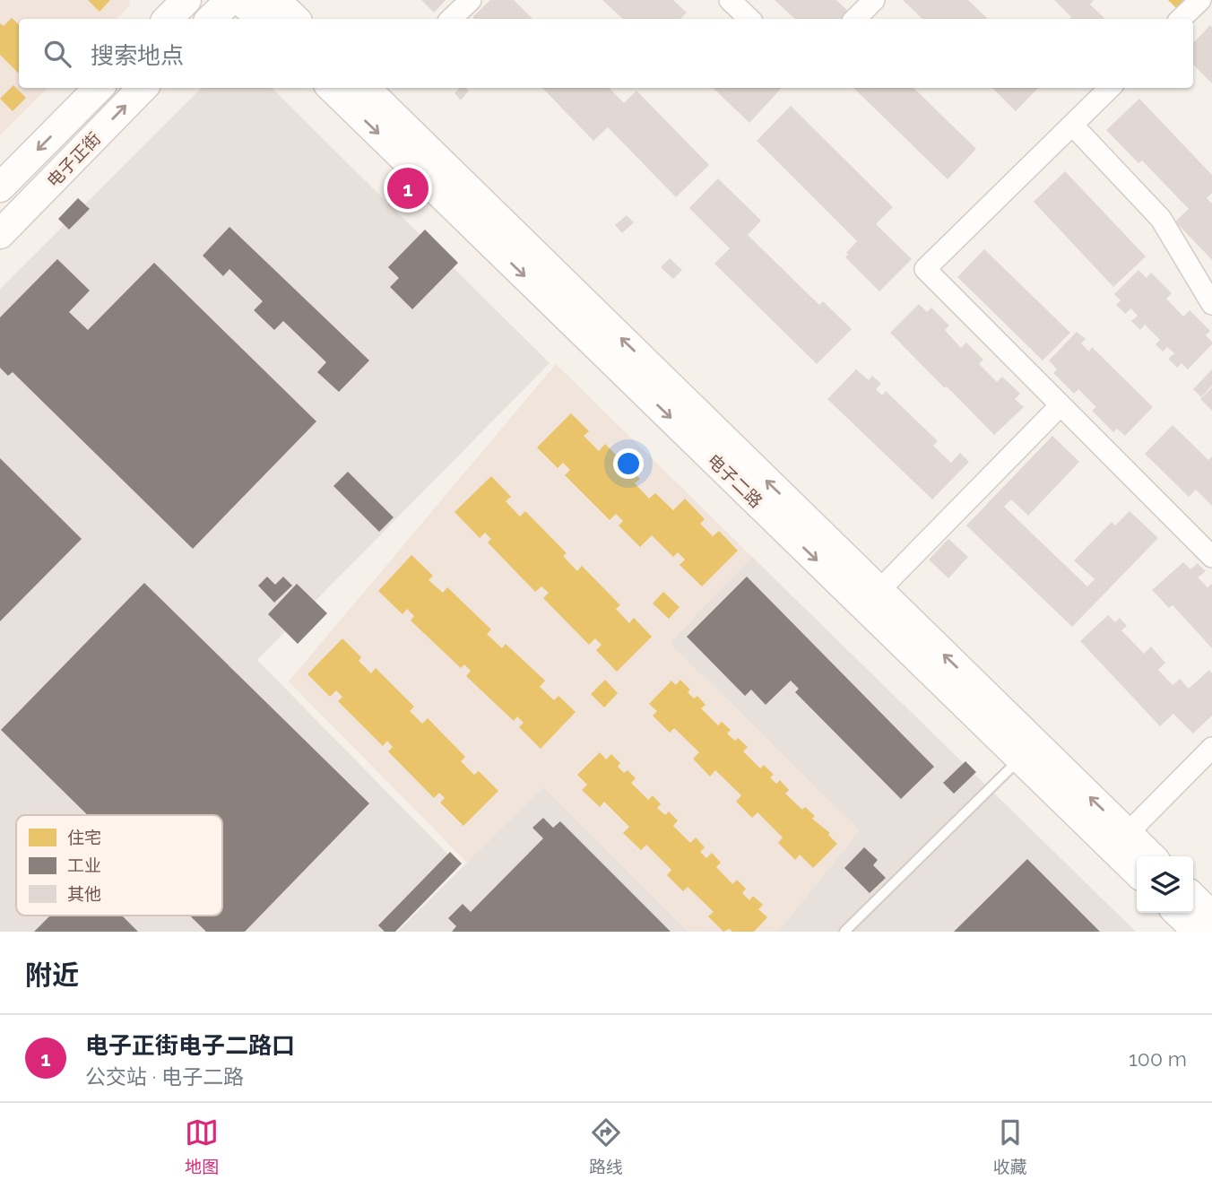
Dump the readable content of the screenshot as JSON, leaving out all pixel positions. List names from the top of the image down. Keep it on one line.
{"streets":{"main road":["电子正街","电子二路"]},"legend":["住宅","工业","其他"],"page":{"search":"搜索地点","pins":"1","heading":"附近","list":[{"mark":"1","name":"电子正街电子二路口","note":"公交站 · 电子二路","value":"100 m"}],"nav":["地图","路线","收藏"]}}
